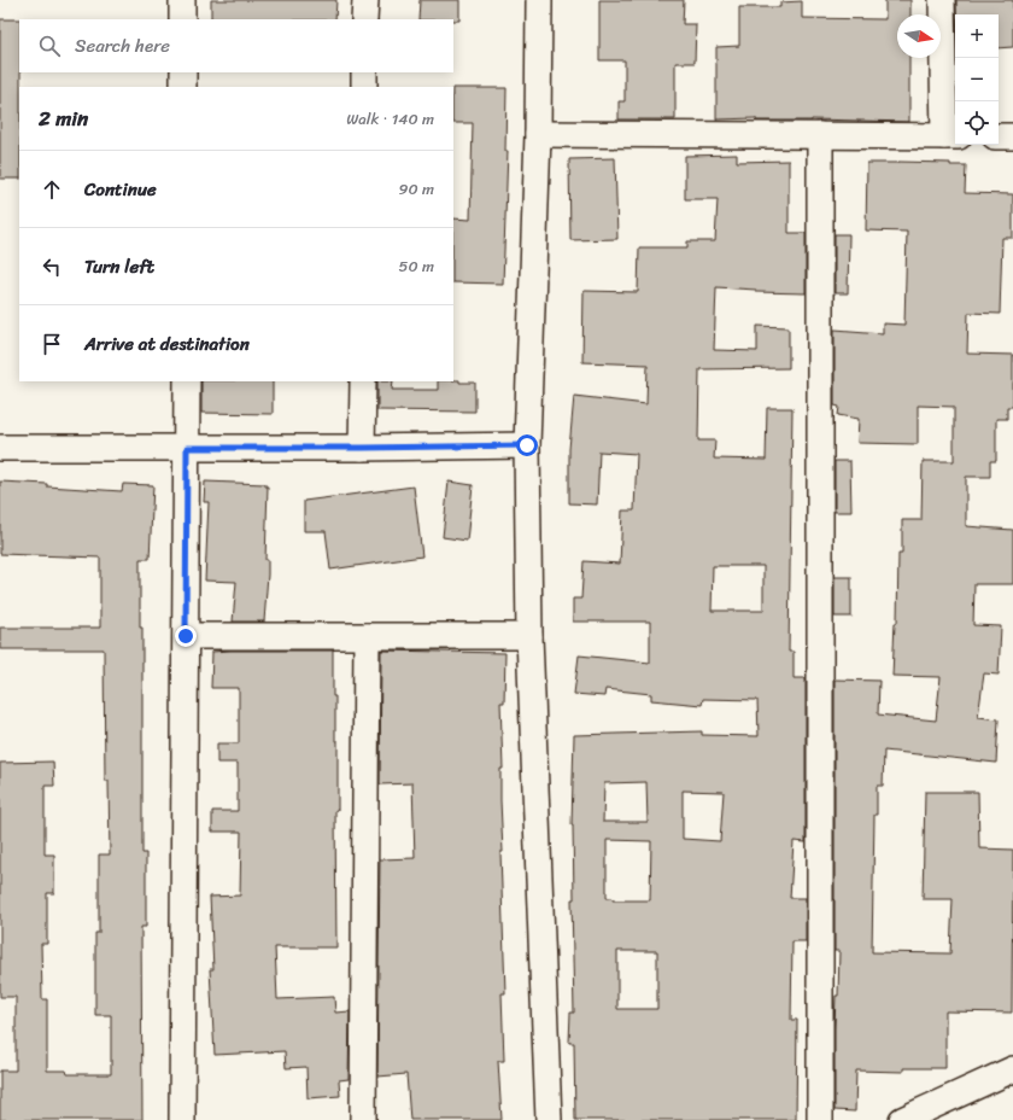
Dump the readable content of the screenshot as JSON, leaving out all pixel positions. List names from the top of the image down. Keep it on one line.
{"north":"right","page":{"map_buttons":["+","−"],"search":"Search here","heading":["2 min","Walk · 140 m"],"list":[["Continue","90 m"],["Turn left","50 m"],"Arrive at destination"]}}
